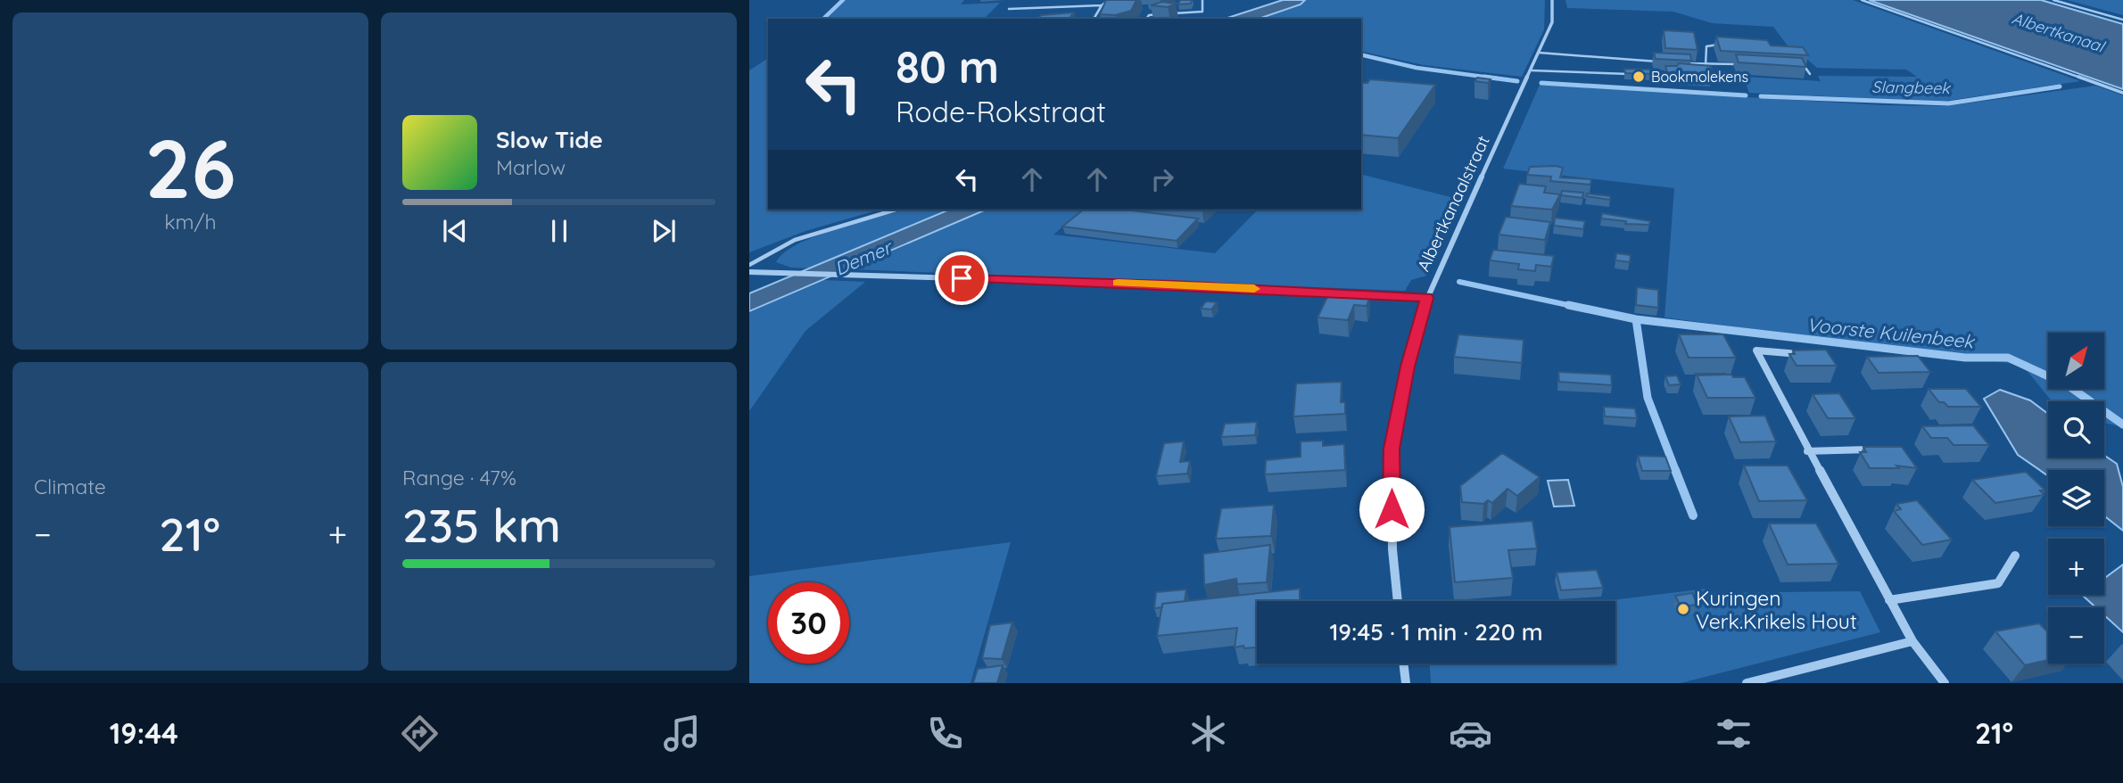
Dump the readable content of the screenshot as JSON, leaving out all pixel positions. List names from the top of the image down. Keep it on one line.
{"streets":{"street":["Albertkanaalstraat"]},"water":["Albertkanaal","Slangbeek","Demer","Voorste Kuilenbeek"],"places":["Bookmolekens","Kuringen Verk.Krikels Hout"],"north":"top right","page":{"tile":[["26","km/h"],"Climate",["Range · 47%","235 km"]],"turn":["80 m","Rode-Rokstraat"],"song":["Slow Tide","Marlow"],"map_buttons":["+","−"],"heat":["−","21°","+"],"limit":"30","trip":"19:45 · 1 min · 220 m","tabs":["19:44","21°"]}}
